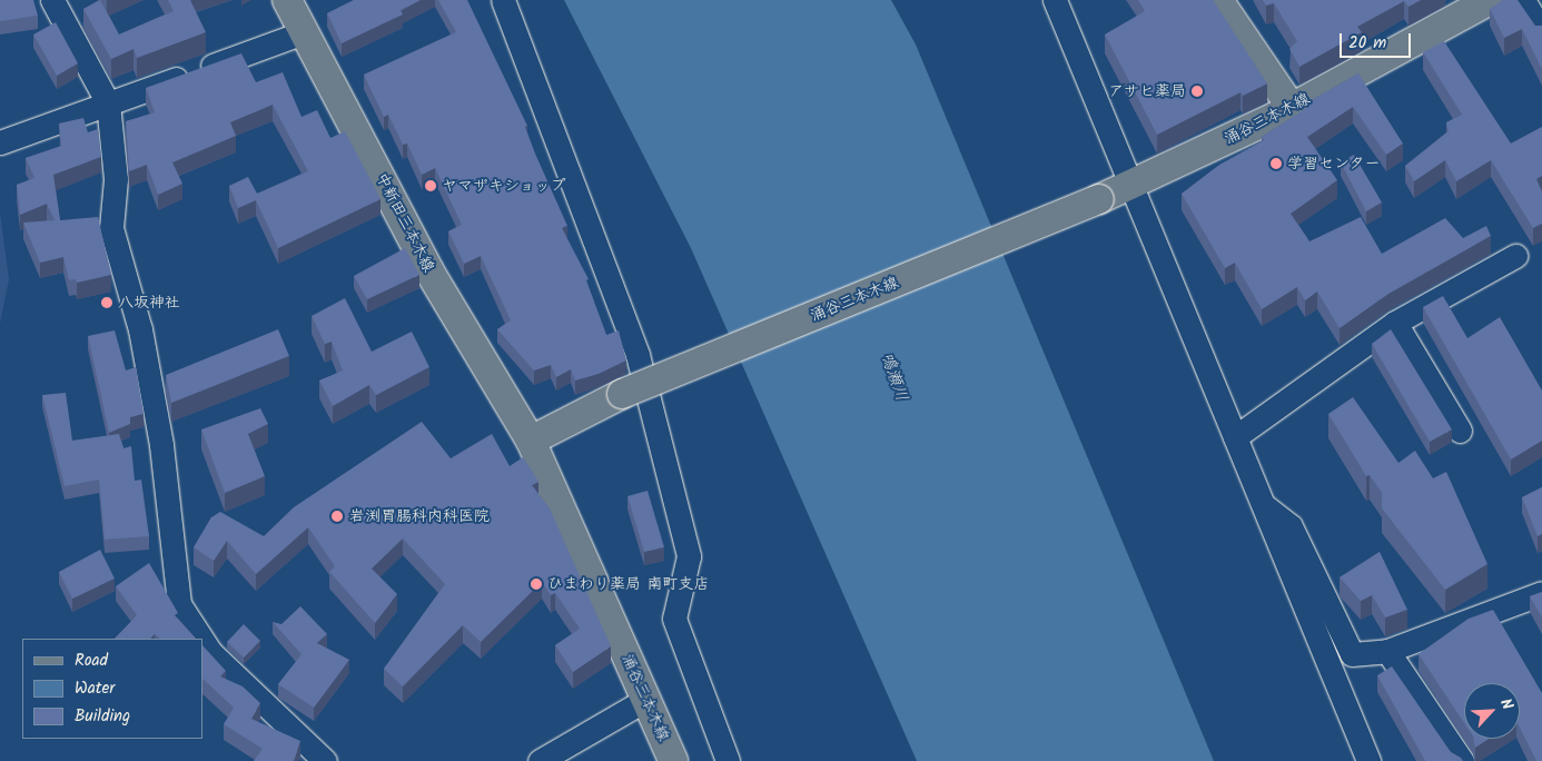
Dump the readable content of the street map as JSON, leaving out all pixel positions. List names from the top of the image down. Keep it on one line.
{"streets":{"main road":["涌谷三本木線","中新田三本木線"]},"crossings":[["涌谷三本木線","中新田三本木線"]],"water":["鳴瀬川"],"places":["アサヒ薬局","学習センター","ヤマザキショップ","八坂神社","岩渕胃腸科内科医院","ひまわり薬局 南町支店"],"legend":["Road","Water","Building"],"scale_bar":"20 m","north":"top right"}
